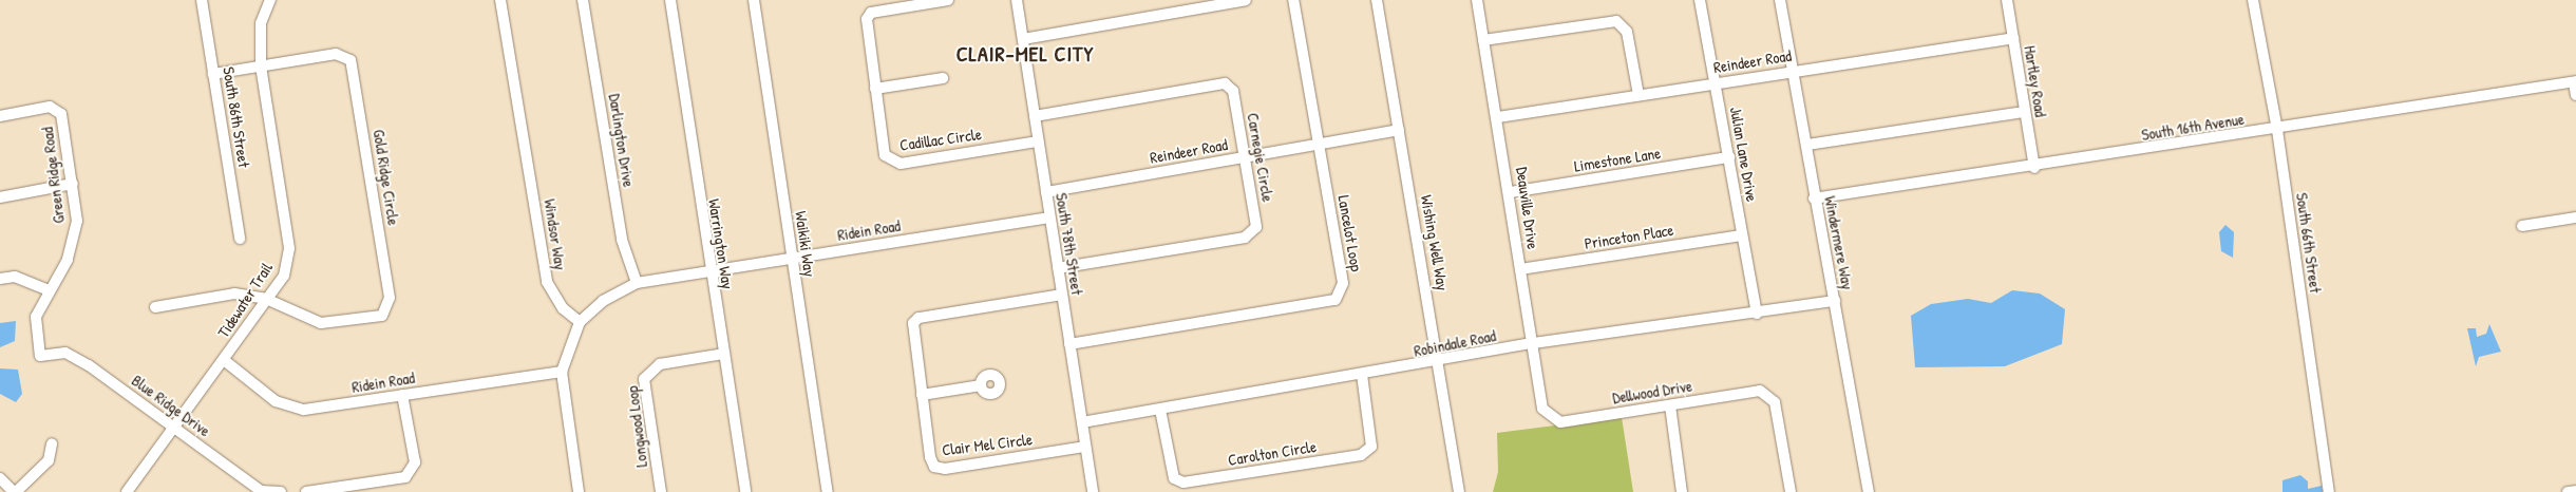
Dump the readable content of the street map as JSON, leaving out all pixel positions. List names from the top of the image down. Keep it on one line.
{"streets":{"street":["Reindeer Road","Hartley Road","South 86th Street","South 16th Avenue","Cadillac Circle","Darlington Drive","Julian Lane Drive","Carnegie Circle","Limestone Lane","Green Ridge Road","Gold Ridge Circle","Deauville Drive","Ridein Road","Lancelot Loop","Windsor Way","Princeton Place","Wishing Well Way","Windermere Way","South 66th Street","Warrington Way","Waikiki Way","South 78th Street","Tidewater Trail","Robindale Road","Dellwood Drive","Blue Ridge Drive","Longwood Loop","Clair Mel Circle","Carolton Circle"]},"crossings":[["Reindeer Road","Hartley Road"],["Reindeer Road","Julian Lane Drive"],["Reindeer Road","Carnegie Circle"],["Reindeer Road","Deauville Drive"],["Reindeer Road","Lancelot Loop"],["Reindeer Road","Wishing Well Way"],["Reindeer Road","Windermere Way"],["Reindeer Road","South 78th Street"],["Hartley Road","South 16th Avenue"],["South 86th Street","Gold Ridge Circle"],["South 16th Avenue","Windermere Way"],["South 16th Avenue","South 66th Street"],["Cadillac Circle","South 78th Street"],["Darlington Drive","Ridein Road"],["Julian Lane Drive","Limestone Lane"],["Julian Lane Drive","Princeton Place"],["Julian Lane Drive","Robindale Road"],["Carnegie Circle","South 78th Street"],["Limestone Lane","Deauville Drive"],["Green Ridge Road","Blue Ridge Drive"],["Gold Ridge Circle","Tidewater Trail"],["Deauville Drive","Princeton Place"],["Deauville Drive","Robindale Road"],["Deauville Drive","Dellwood Drive"],["Ridein Road","Windsor Way"],["Ridein Road","Warrington Way"],["Ridein Road","Waikiki Way"],["Ridein Road","South 78th Street"],["Ridein Road","Tidewater Trail"],["Lancelot Loop","South 78th Street"],["Wishing Well Way","Robindale Road"],["Windermere Way","Robindale Road"],["Warrington Way","Longwood Loop"],["South 78th Street","Robindale Road"],["South 78th Street","Clair Mel Circle"],["Tidewater Trail","Blue Ridge Drive"],["Robindale Road","Carolton Circle"]],"districts":["CLAIR-MEL CITY"]}
